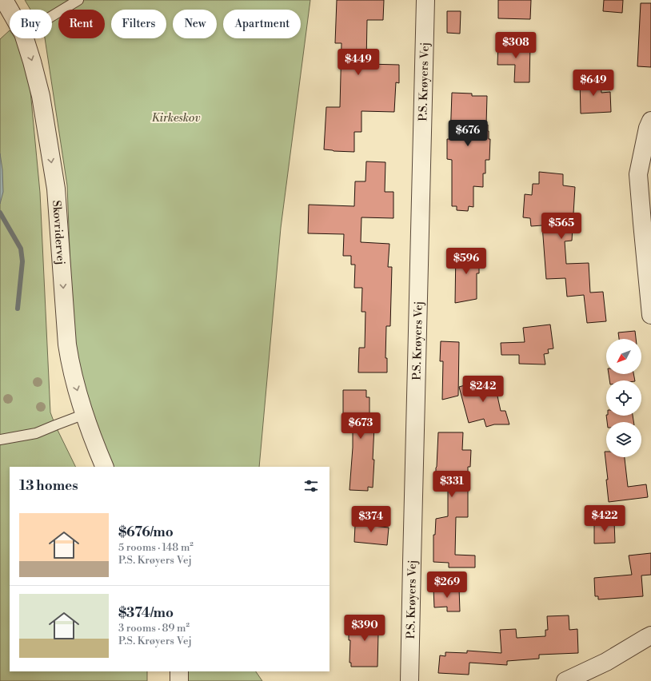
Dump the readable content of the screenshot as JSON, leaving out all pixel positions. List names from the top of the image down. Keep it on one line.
{"streets":{"street":["P.S. Krøyers Vej","Skovridervej"]},"one_way":["Skovridervej"],"parks":["Kirkeskov"],"north":"bottom left","page":{"chip":["Buy","Rent","Filters","New","Apartment"],"price":["$308","$449","$649","$676","$565","$596","$242","$673","$331","$422","$374","$269","$390"],"heading":"13 homes","list":[{"name":"$676/mo","note":"5 rooms · 148 m² · P.S. Krøyers Vej"},{"name":"$374/mo","note":"3 rooms · 89 m² · P.S. Krøyers Vej"}]}}
